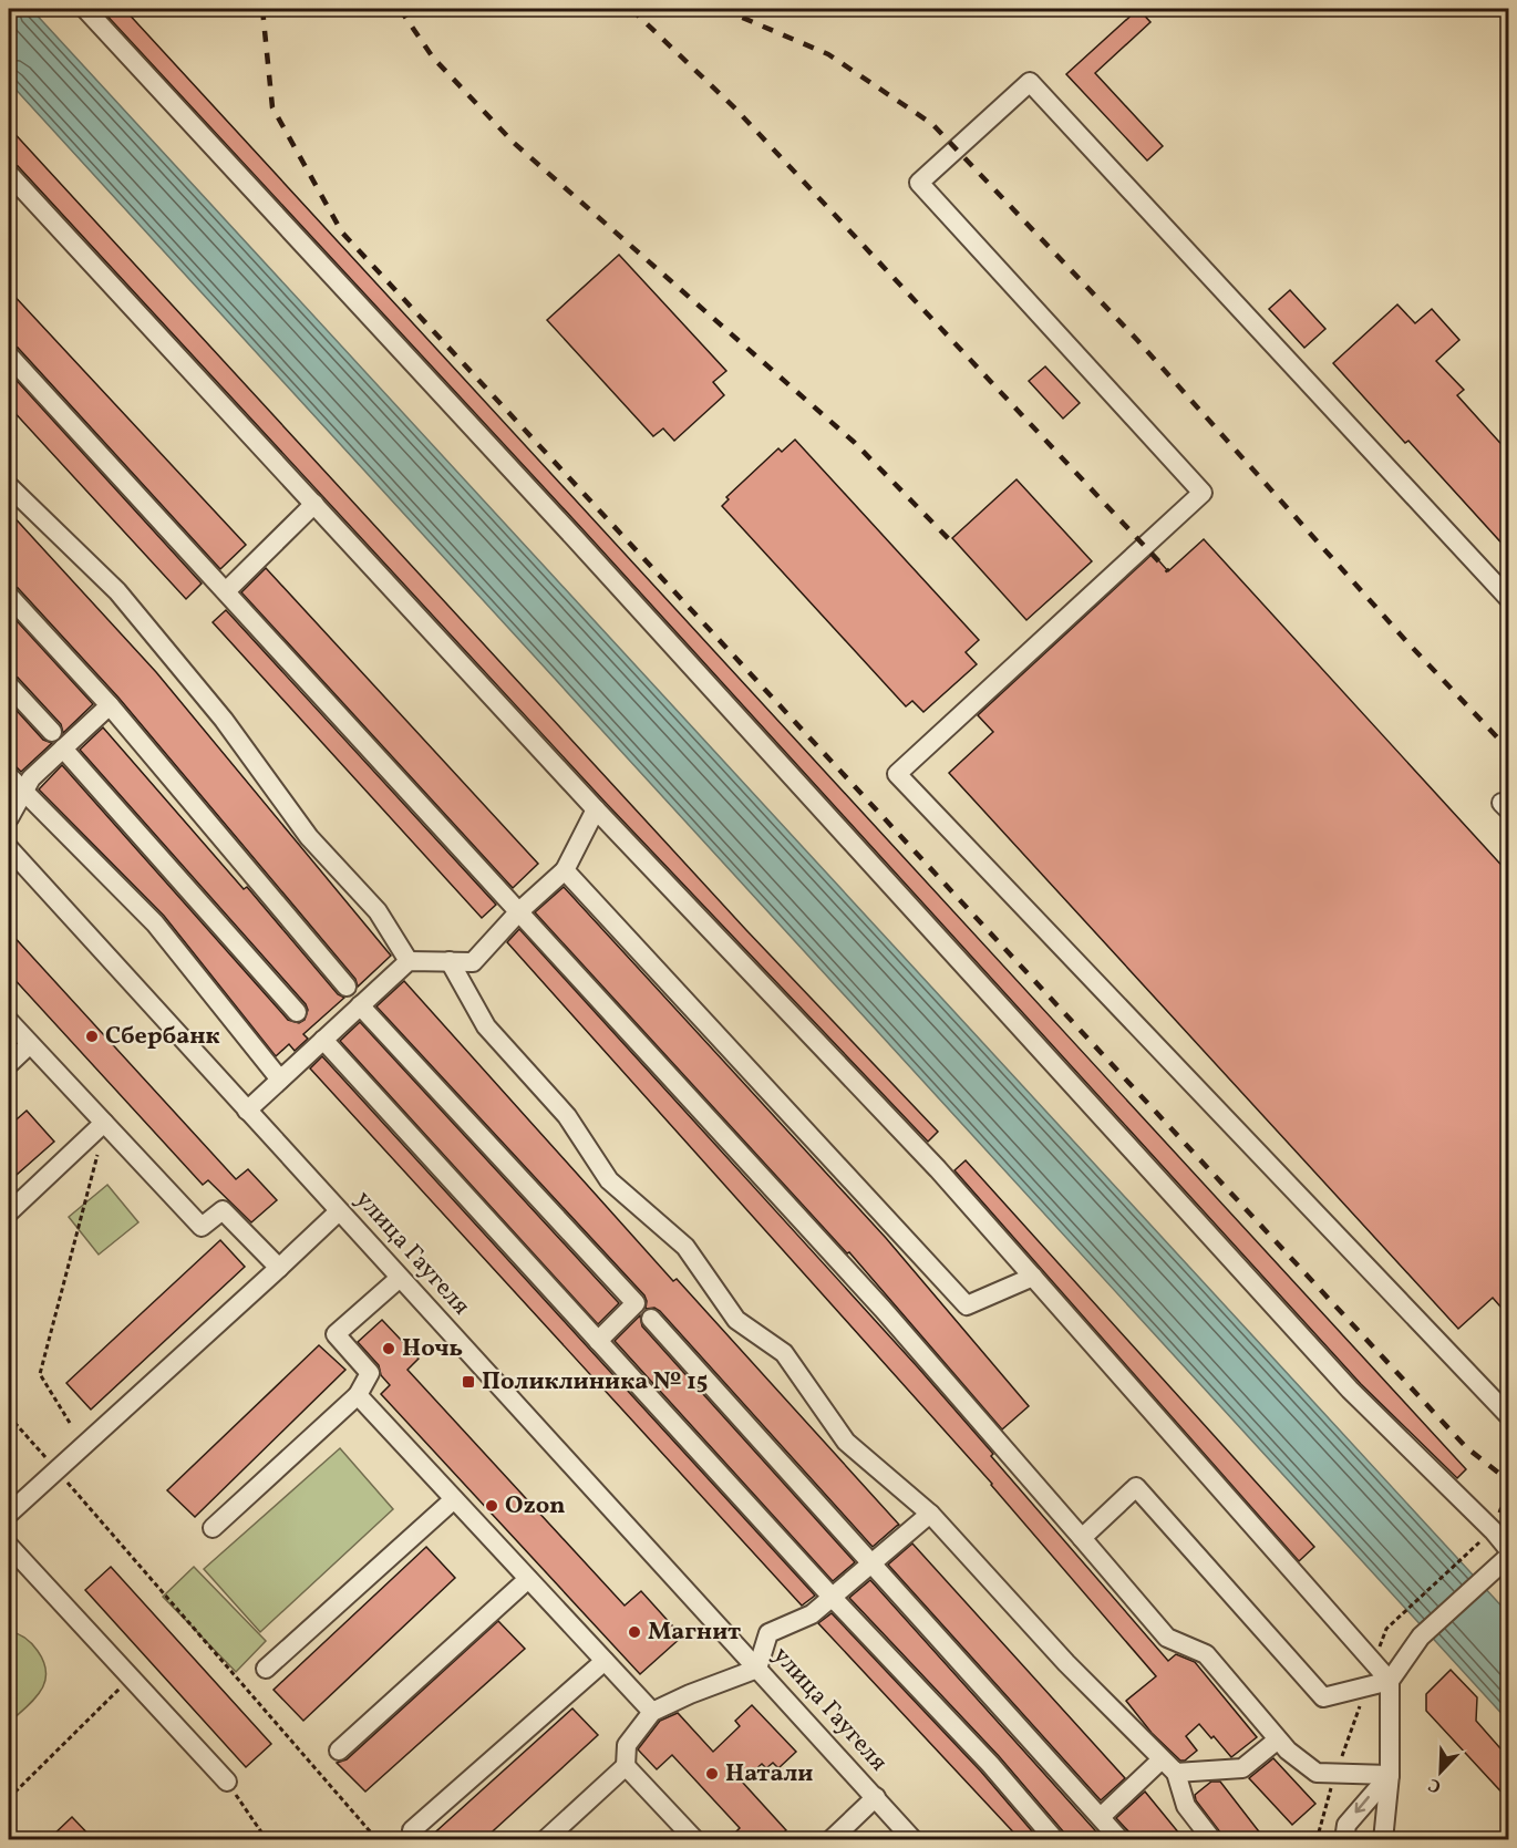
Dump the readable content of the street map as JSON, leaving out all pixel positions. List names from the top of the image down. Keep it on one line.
{"streets":{"street":["улица Гаугеля"]},"places":{"other":["Сбербанк","Ночь","Ozon","Магнит","Натали"],"transit":["Поликлиника № 15"]},"north":"bottom left"}
